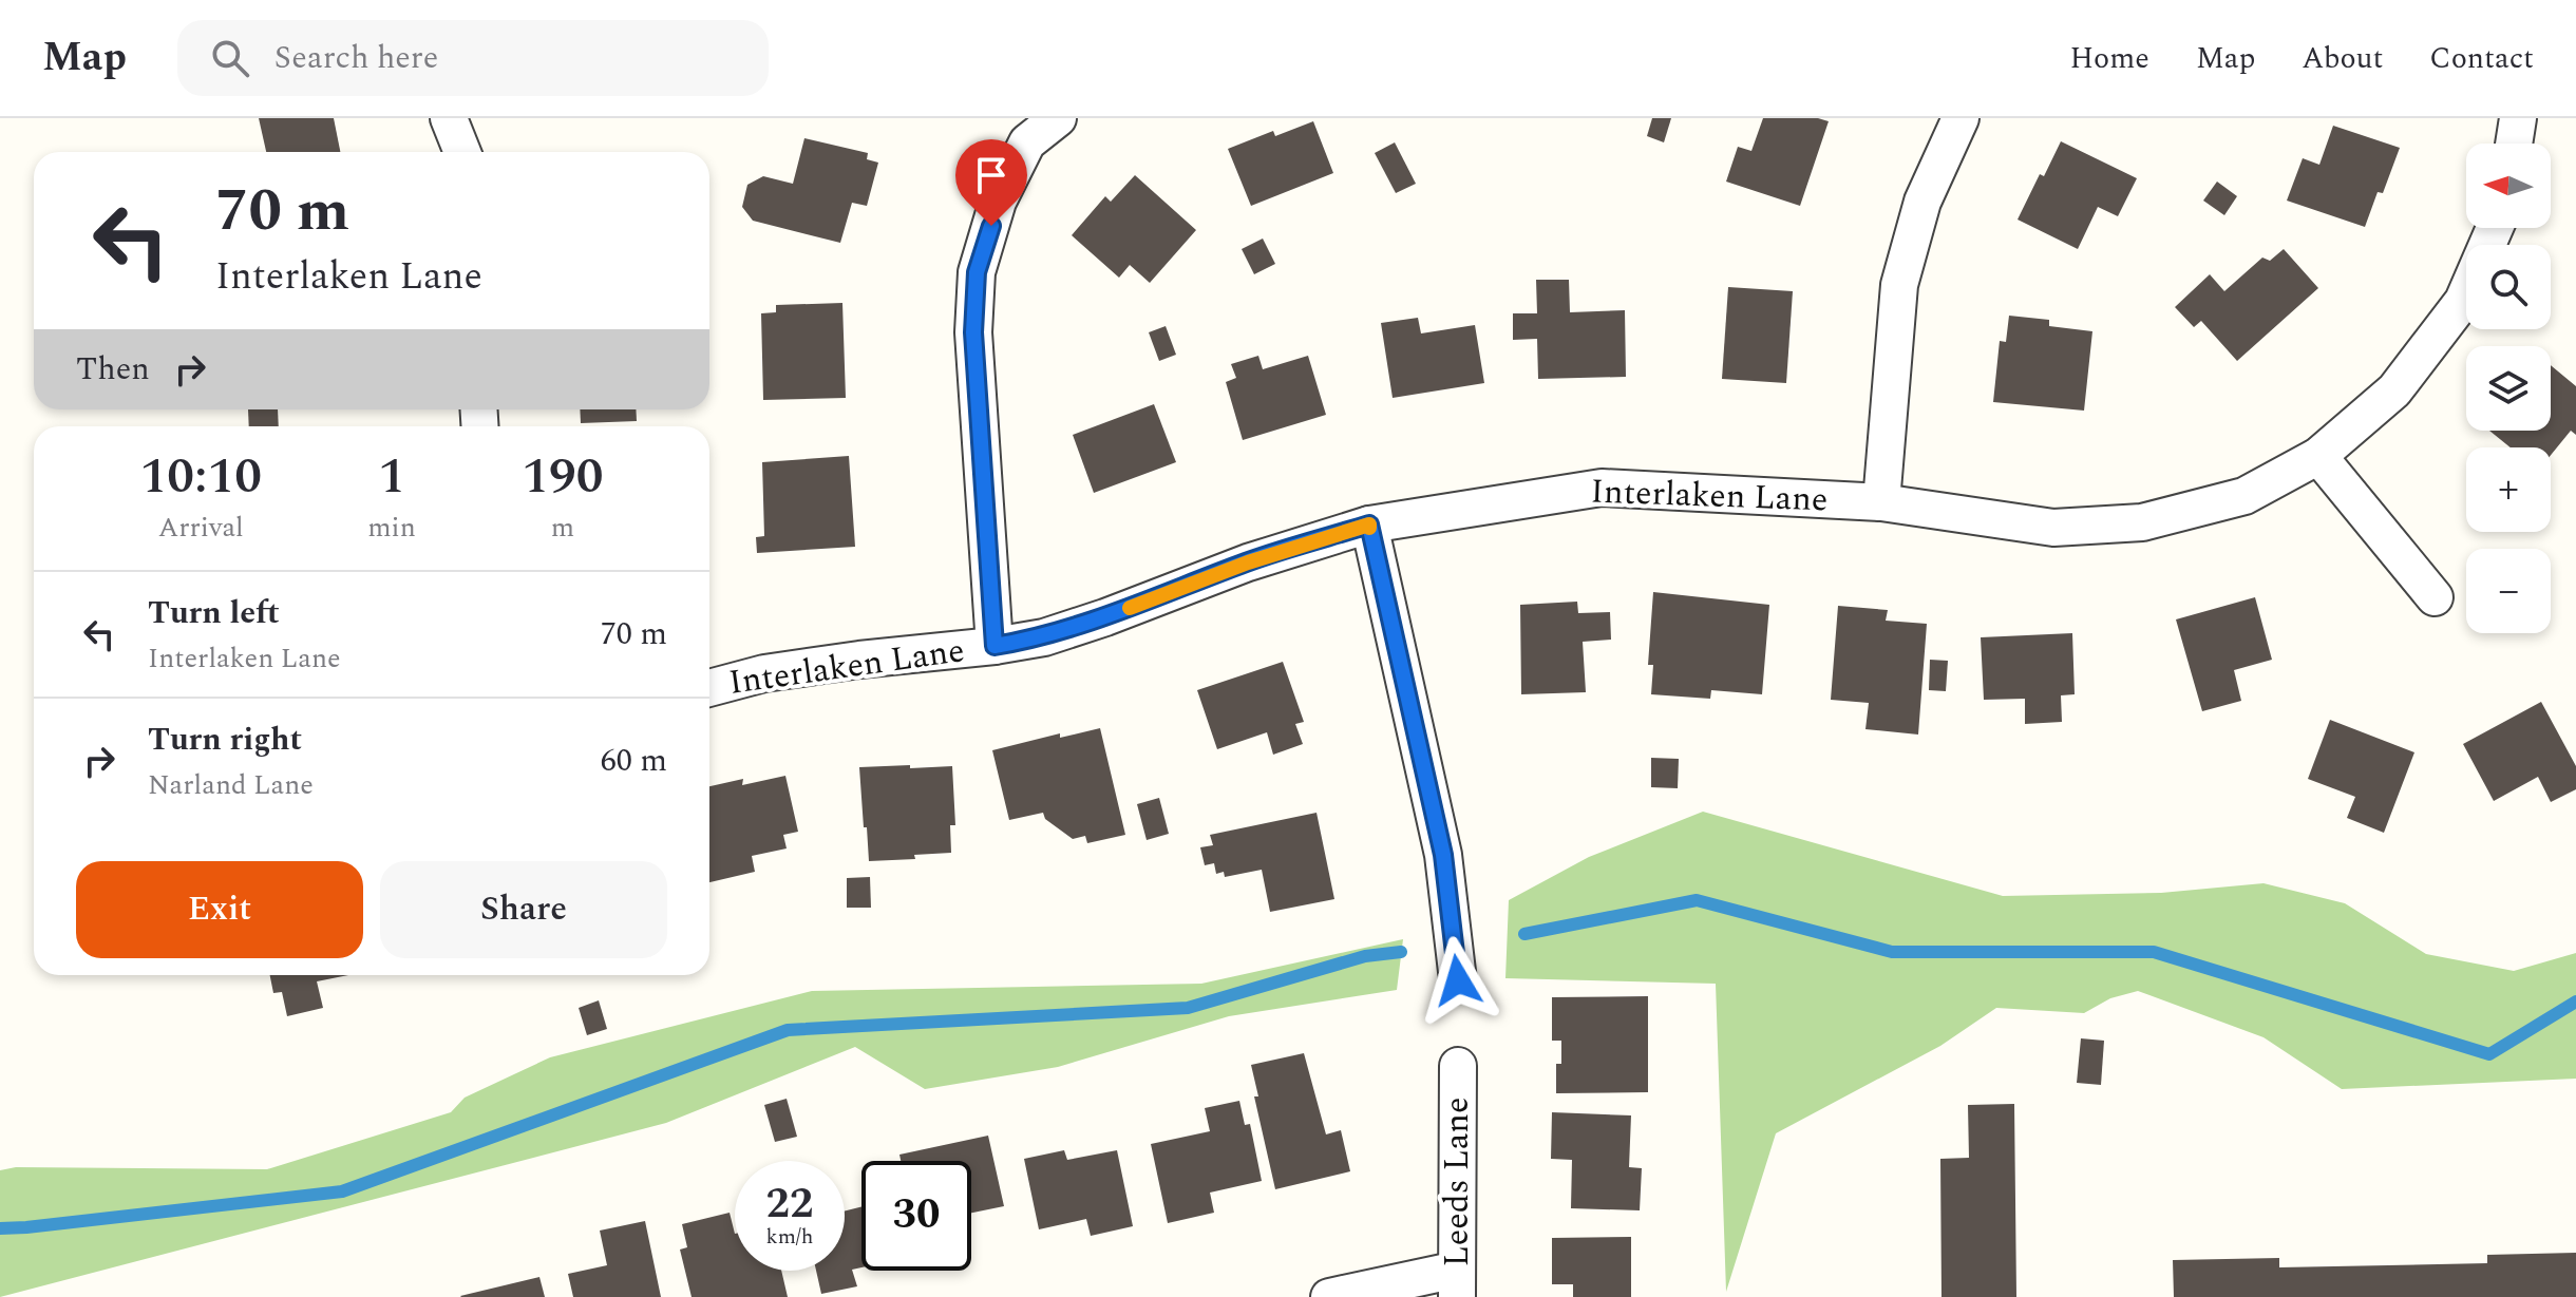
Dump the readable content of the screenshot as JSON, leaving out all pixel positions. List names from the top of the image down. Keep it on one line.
{"streets":{"street":["Interlaken Lane","Leeds Lane"]},"north":"left","page":{"header":"Map","search":"Search here","nav":["Home","Map","About","Contact"],"map_buttons":["+","−"],"turn":["70 m","Interlaken Lane"],"then":"Then","eta":["10:10","Arrival","1","min","190","m"],"list":[{"name":"Turn left","note":"Interlaken Lane","value":"70 m"},{"name":"Turn right","note":"Narland Lane","value":"60 m"}],"buttons":["Exit","Share"],"speed":"22 km/h","limit":"30"}}
